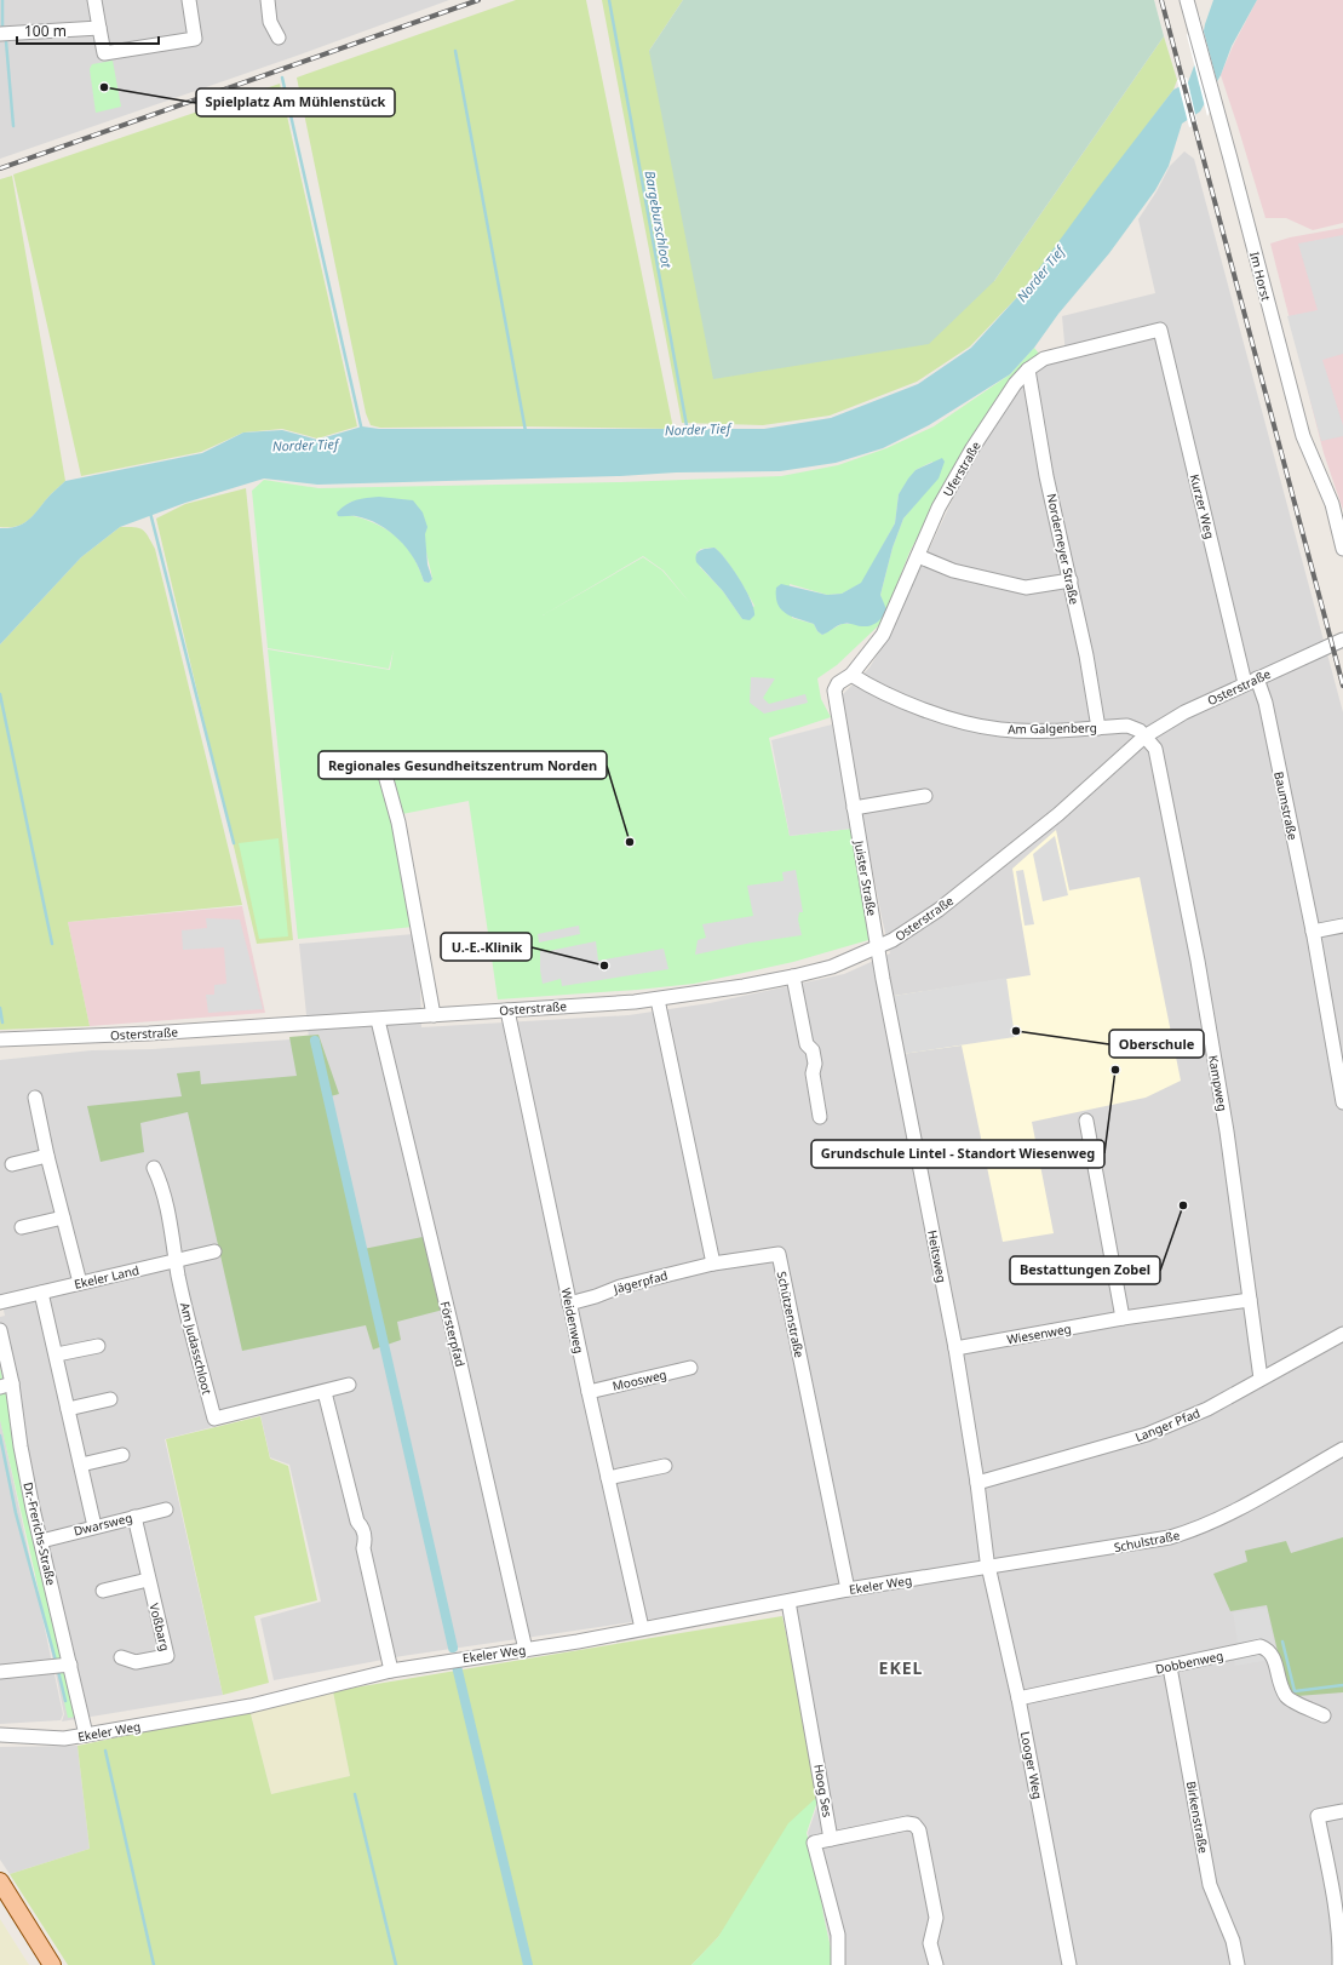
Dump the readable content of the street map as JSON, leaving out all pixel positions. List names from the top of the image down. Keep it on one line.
{"streets":{"street":["Im Horst","Uferstraße","Kurzer Weg","Norderneyer Straße","Osterstraße","Am Galgenberg","Baumstraße","Juister Straße","Kampweg","Heitsweg","Ekeler Land","Jägerpfad","Schützenstraße","Weidenweg","Försterpfad","Wiesenweg","Am Judasschloot","Moosweg","Langer Pfad","Dwarsweg","Dr.-Frerichs-Straße","Schulstraße","Ekeler Weg","Voßbarg","Dobbenweg","Looger Weg","Hoog Ses","Birkenstraße"]},"crossings":[["Uferstraße","Kurzer Weg"],["Uferstraße","Norderneyer Straße"],["Uferstraße","Am Galgenberg"],["Uferstraße","Juister Straße"],["Kurzer Weg","Osterstraße"],["Kurzer Weg","Baumstraße"],["Norderneyer Straße","Am Galgenberg"],["Osterstraße","Am Galgenberg"],["Osterstraße","Baumstraße"],["Osterstraße","Juister Straße"],["Osterstraße","Kampweg"],["Osterstraße","Heitsweg"],["Osterstraße","Weidenweg"],["Osterstraße","Försterpfad"],["Am Galgenberg","Kampweg"],["Juister Straße","Heitsweg"],["Kampweg","Wiesenweg"],["Kampweg","Langer Pfad"],["Heitsweg","Wiesenweg"],["Heitsweg","Langer Pfad"],["Heitsweg","Schulstraße"],["Heitsweg","Ekeler Weg"],["Heitsweg","Looger Weg"],["Ekeler Land","Am Judasschloot"],["Jägerpfad","Schützenstraße"],["Jägerpfad","Weidenweg"],["Schützenstraße","Ekeler Weg"],["Weidenweg","Moosweg"],["Weidenweg","Ekeler Weg"],["Försterpfad","Ekeler Weg"],["Dwarsweg","Dr.-Frerichs-Straße"],["Dwarsweg","Voßbarg"],["Dr.-Frerichs-Straße","Ekeler Weg"],["Schulstraße","Ekeler Weg"],["Schulstraße","Looger Weg"],["Ekeler Weg","Looger Weg"],["Ekeler Weg","Hoog Ses"],["Dobbenweg","Looger Weg"],["Dobbenweg","Birkenstraße"]],"districts":["EKEL"],"water":["Bargeburschloot","Norder Tief"],"places":["Spielplatz Am Mühlenstück","Regionales Gesundheitszentrum Norden","U.-E.-Klinik","Oberschule","Grundschule Lintel - Standort Wiesenweg","Bestattungen Zobel"],"scale_bar":"100 m"}
